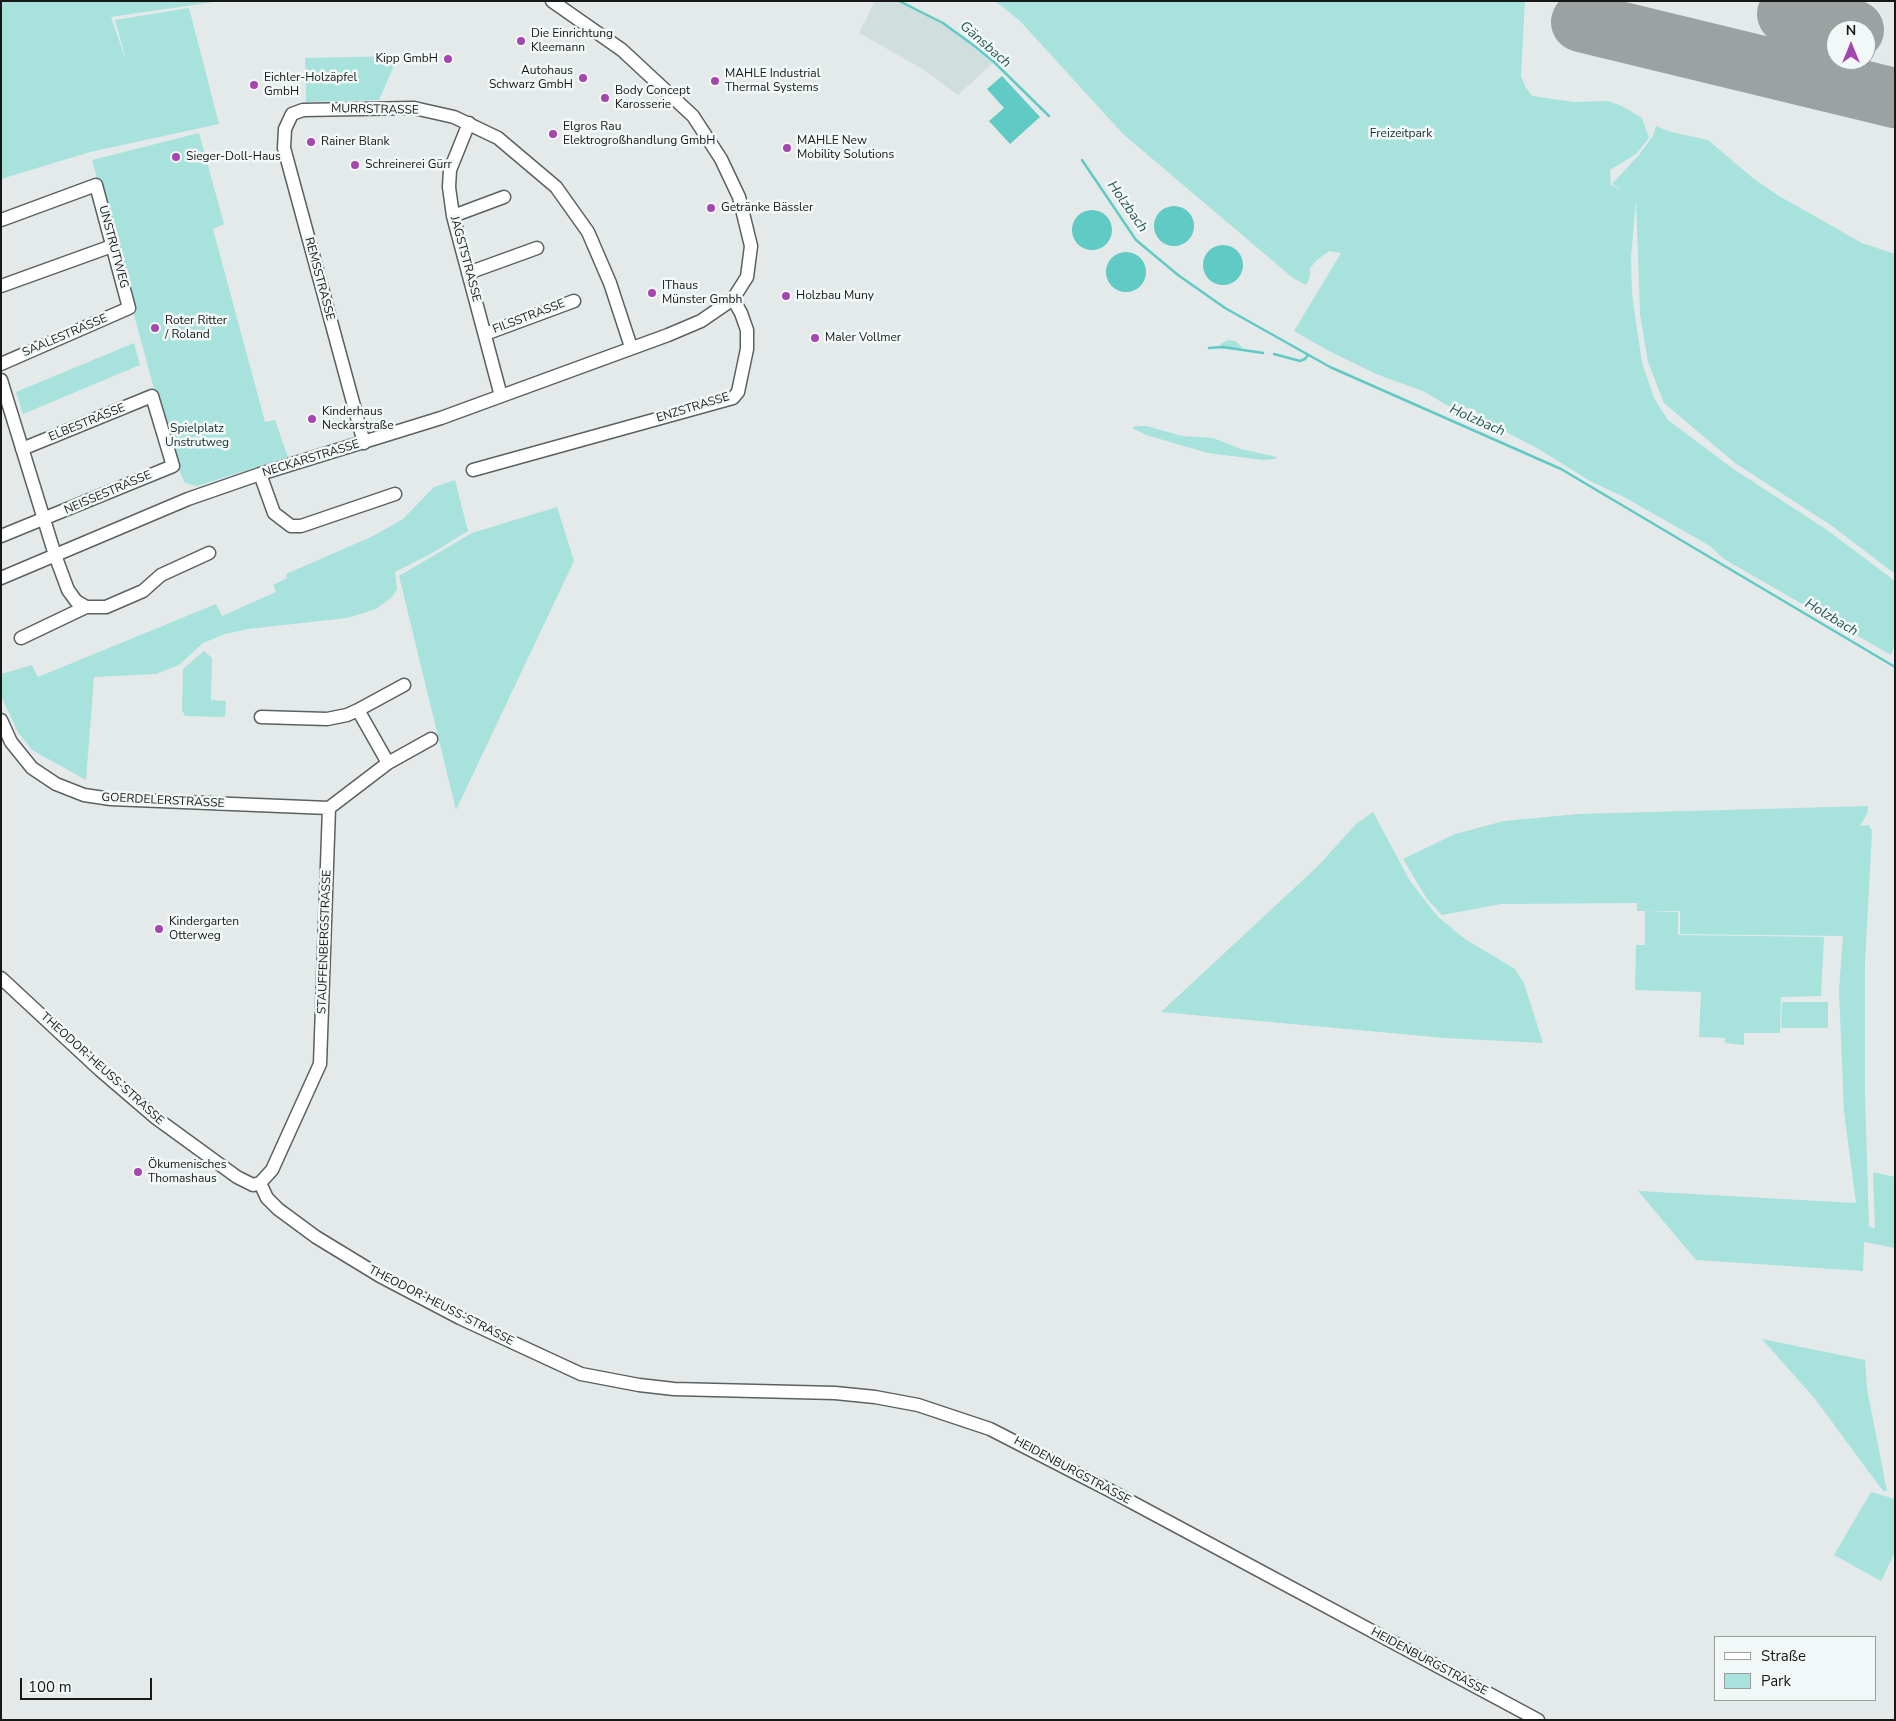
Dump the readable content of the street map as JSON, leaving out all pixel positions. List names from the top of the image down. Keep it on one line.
{"streets":{"street":["MURRSTRASSE","UNSTRUTWEG","JAGSTSTRASSE","REMSSTRASSE","FILSSTRASSE","SAALESTRASSE","ENZSTRASSE","ELBESTRASSE","NECKARSTRASSE","NEISSESTRASSE","GOERDELERSTRASSE","STAUFFENBERGSTRASSE","THEODOR-HEUSS-STRASSE","HEIDENBURGSTRASSE"]},"crossings":[["MURRSTRASSE","JAGSTSTRASSE"],["MURRSTRASSE","REMSSTRASSE"],["MURRSTRASSE","NECKARSTRASSE"],["UNSTRUTWEG","SAALESTRASSE"],["JAGSTSTRASSE","FILSSTRASSE"],["JAGSTSTRASSE","NECKARSTRASSE"],["REMSSTRASSE","NECKARSTRASSE"],["ENZSTRASSE","NECKARSTRASSE"],["ELBESTRASSE","NEISSESTRASSE"],["GOERDELERSTRASSE","STAUFFENBERGSTRASSE"],["STAUFFENBERGSTRASSE","THEODOR-HEUSS-STRASSE"],["THEODOR-HEUSS-STRASSE","HEIDENBURGSTRASSE"]],"water":["Gänsbach","Holzbach"],"parks":["Freizeitpark","Spielplatz Unstrutweg"],"places":["Die Einrichtung Kleemann","Kipp GmbH","Autohaus Schwarz GmbH","MAHLE Industrial Thermal Systems","Eichler-Holzäpfel GmbH","Body Concept Karosserie","Elgros Rau Elektrogroßhandlung GmbH","Rainer Blank","MAHLE New Mobility Solutions","Sieger-Doll-Haus","Schreinerei Gürr","Getränke Bässler","IThaus Münster Gmbh","Holzbau Muny","Roter Ritter / Roland","Maler Vollmer","Kinderhaus Neckarstraße","Kindergarten Otterweg","Ökumenisches Thomashaus"],"legend":["Straße","Park"],"scale_bar":"100 m","north":"top"}
